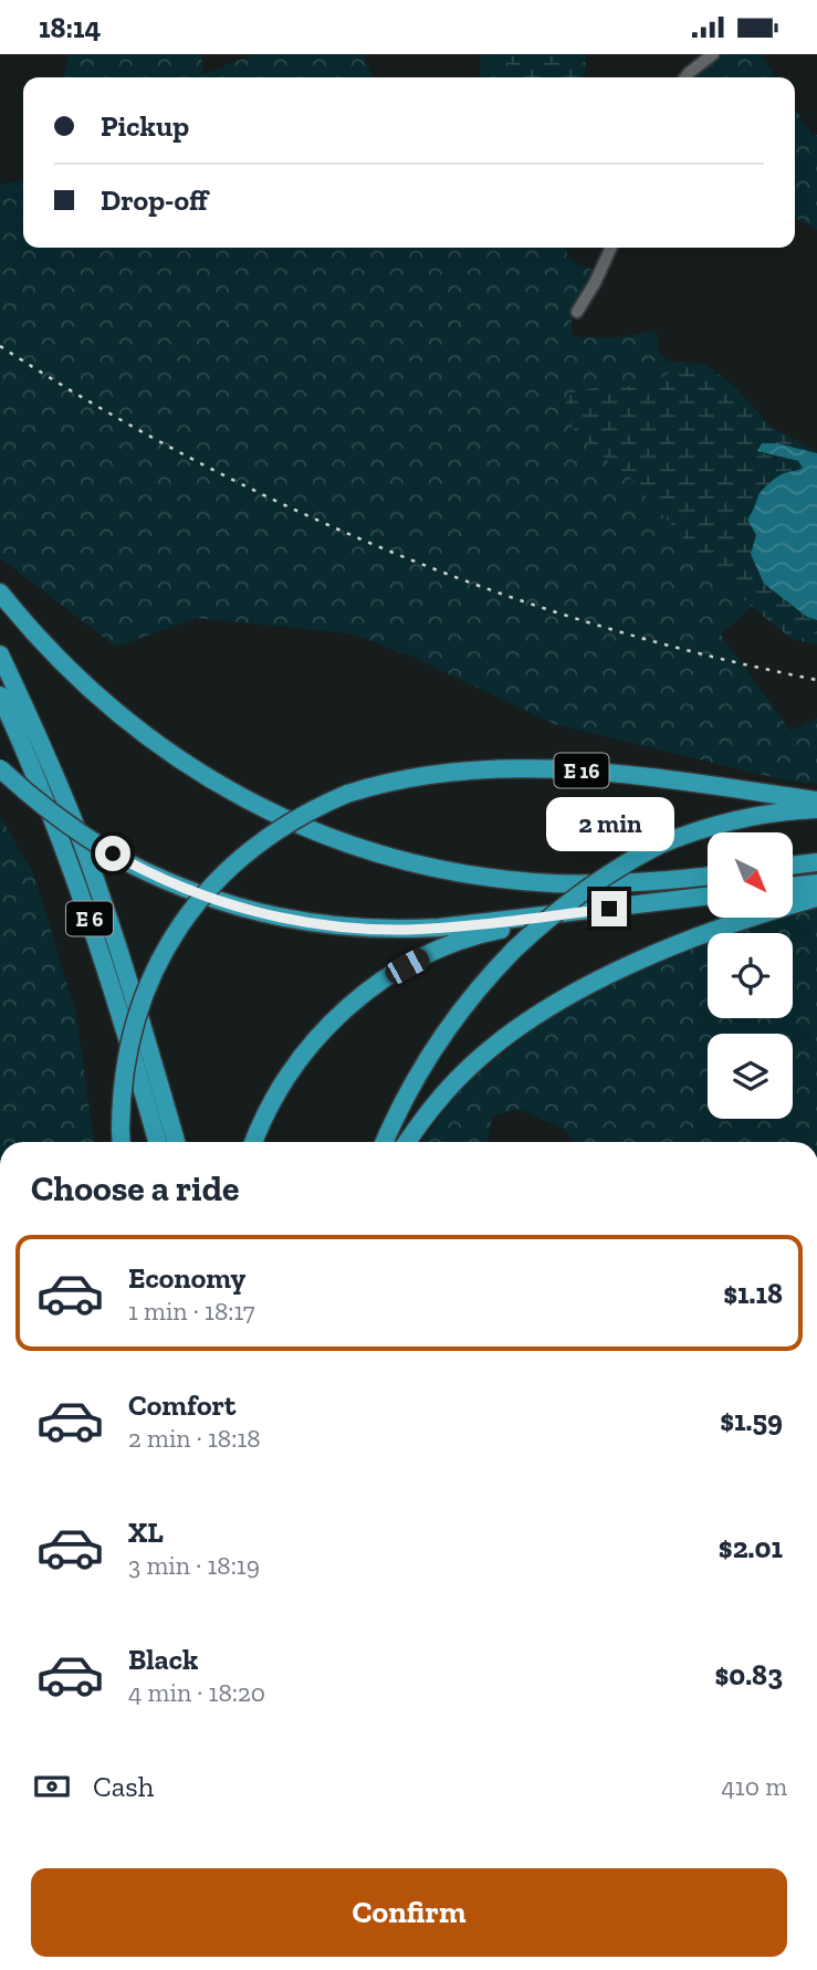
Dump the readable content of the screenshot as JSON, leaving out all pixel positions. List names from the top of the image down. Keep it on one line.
{"streets":{"highway":["E 16","E 6"]},"north":"bottom right","page":{"status":"18:14","banner":["Pickup","Drop-off"],"bubble":"2 min","heading":"Choose a ride","list":[{"name":"Economy","note":"1 min · 18:17","value":"$1.18"},{"name":"Comfort","note":"2 min · 18:18","value":"$1.59"},{"name":"XL","note":"3 min · 18:19","value":"$2.01"},{"name":"Black","note":"4 min · 18:20","value":"$0.83"}],"pay":["Cash","410 m"],"buttons":"Confirm"}}
